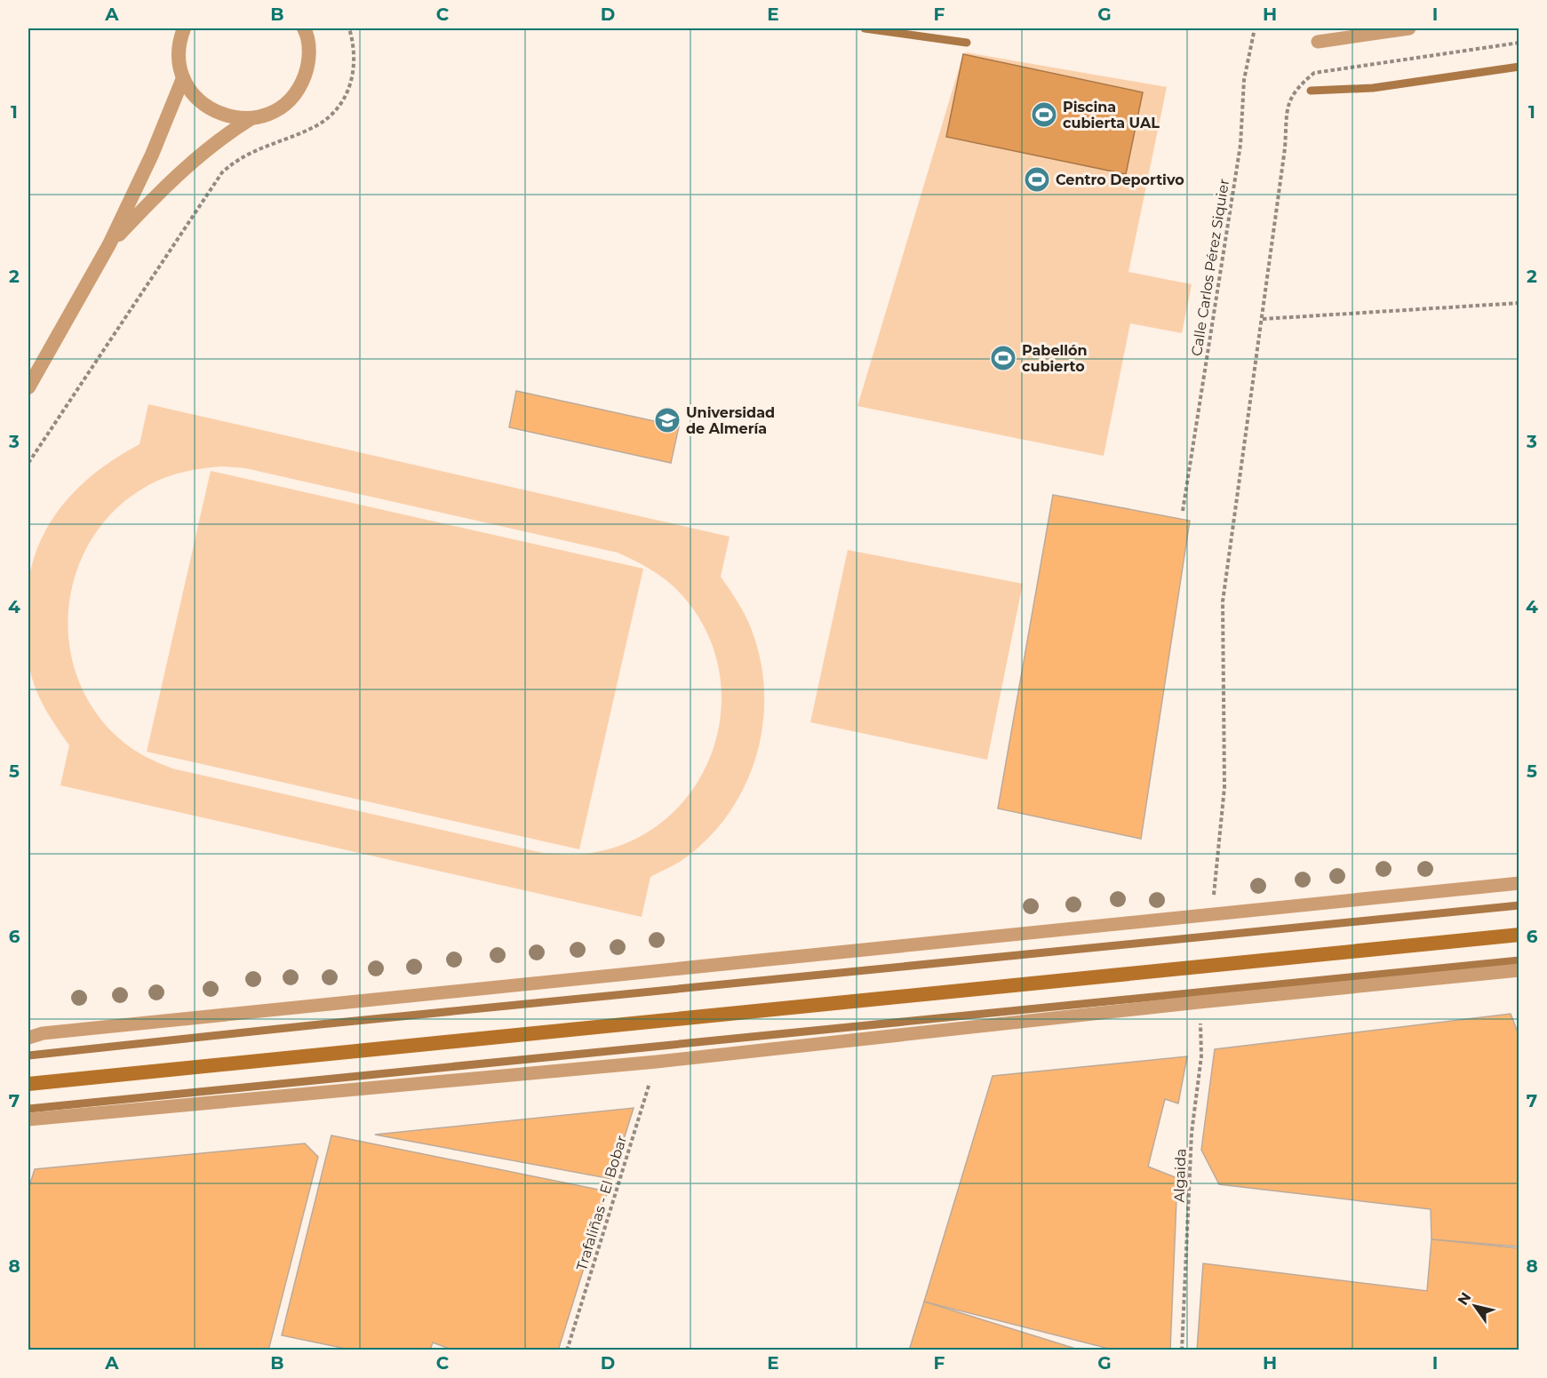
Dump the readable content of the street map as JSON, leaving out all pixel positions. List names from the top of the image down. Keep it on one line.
{"streets":{"path":["Calle Carlos Pérez Siquier","Algaida","Trafaliñas - El Bobar"]},"places":{"sports":["Piscina cubierta UAL","Centro Deportivo","Pabellón cubierto"],"school or university":["Universidad de Almería"]},"north":"top left","grid":{"columns":["A","B","C","D","E","F","G","H","I"],"rows":["1","2","3","4","5","6","7","8"]}}
